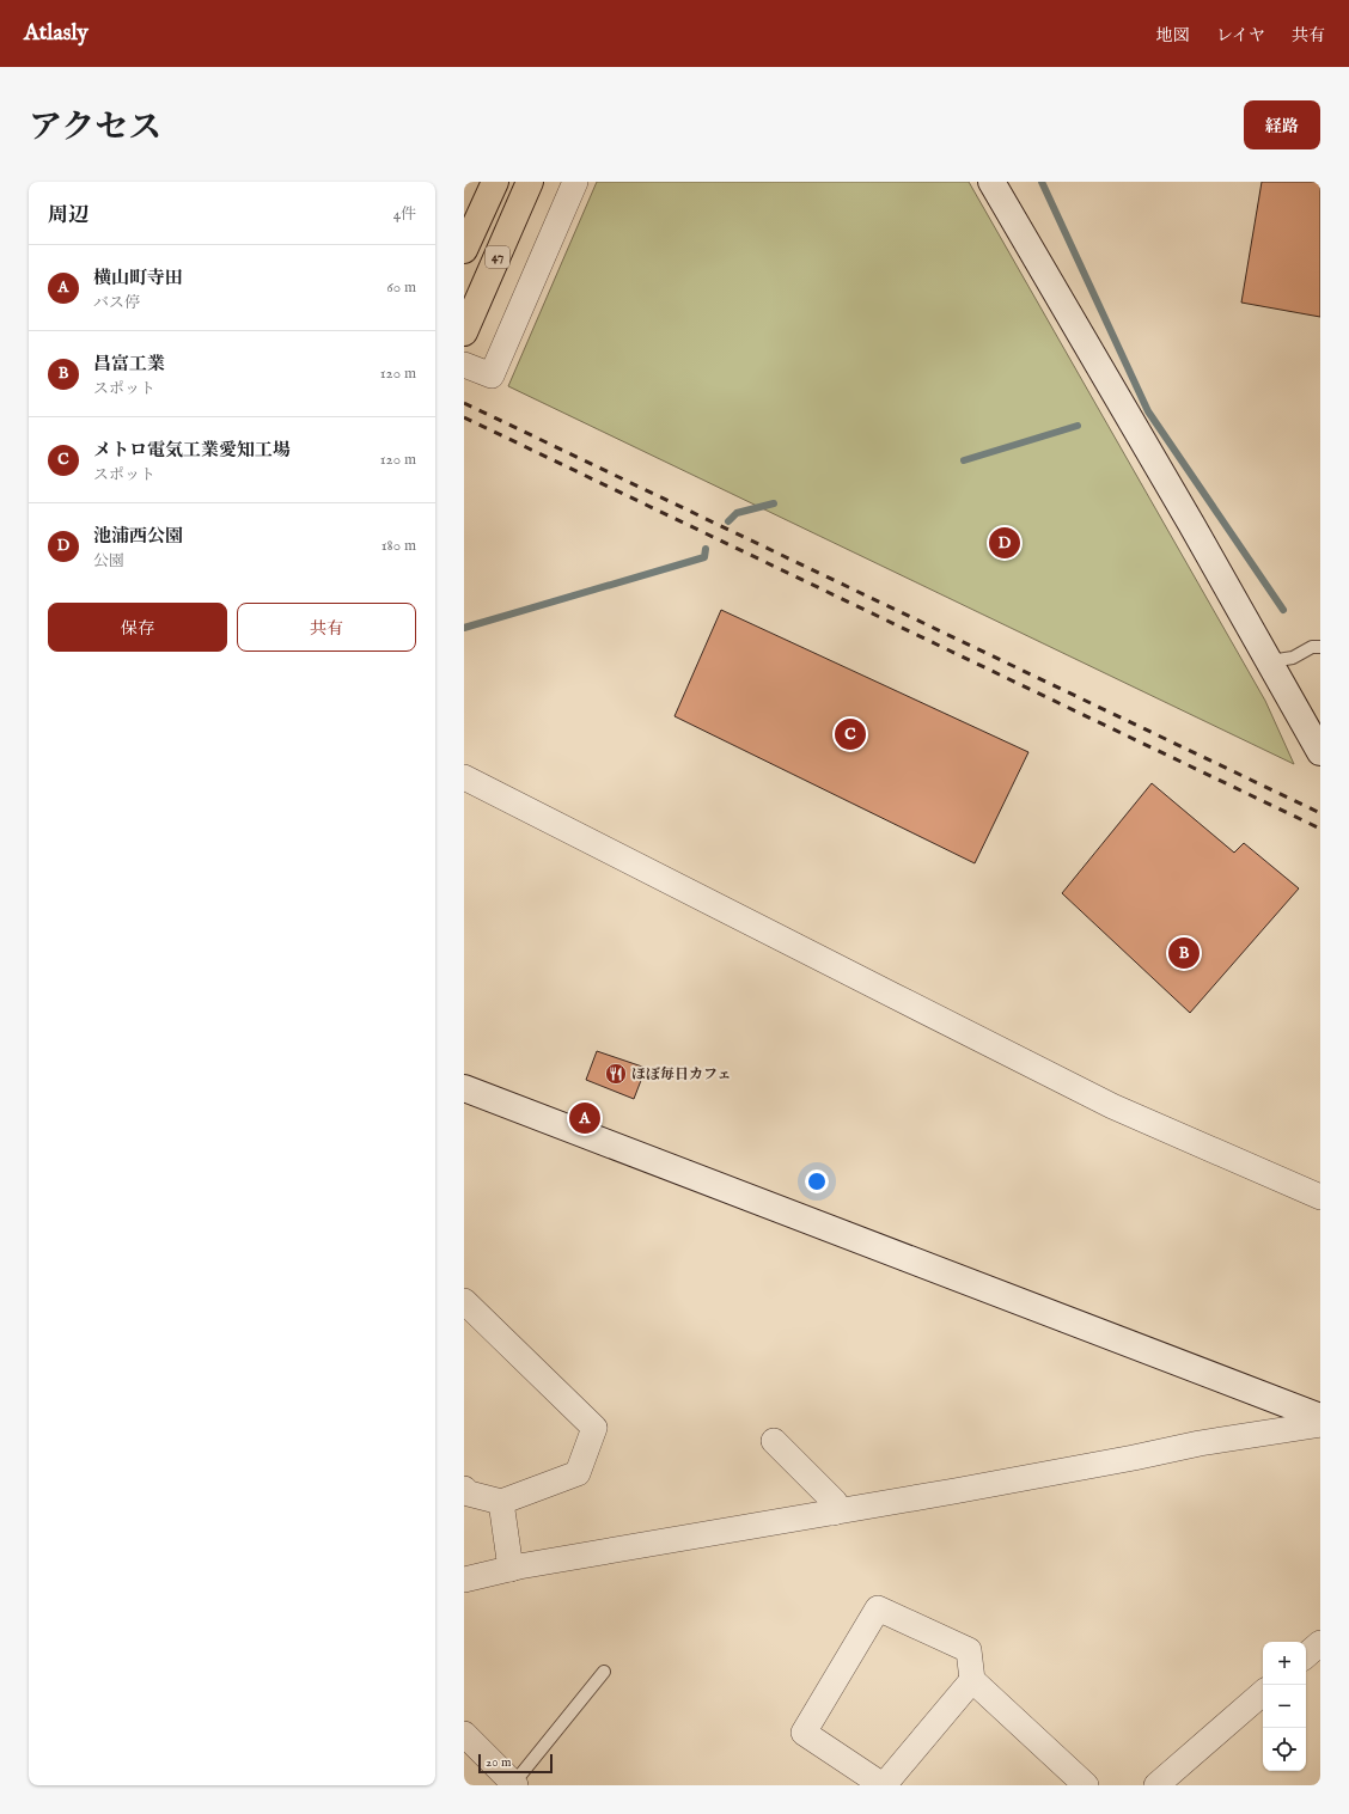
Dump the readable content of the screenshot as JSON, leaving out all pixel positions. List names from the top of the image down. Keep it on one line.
{"streets":{"main road":["47"]},"places":{"restaurant":["ほぼ毎日カフェ"]},"scale_bar":"20 m","page":{"header":"Atlasly","nav":["地図","レイヤ","共有"],"title":"アクセス","buttons":["経路",["保存","共有"]],"heading":["周辺","4件"],"list":[{"mark":"A","name":"横山町寺田","note":"バス停","value":"60 m"},{"mark":"B","name":"昌富工業","note":"スポット","value":"120 m"},{"mark":"C","name":"メトロ電気工業愛知工場","note":"スポット","value":"120 m"},{"mark":"D","name":"池浦西公園","note":"公園","value":"180 m"}],"pins":["D","C","B","A"],"map_buttons":["+","−"],"scale":"20 m"}}
